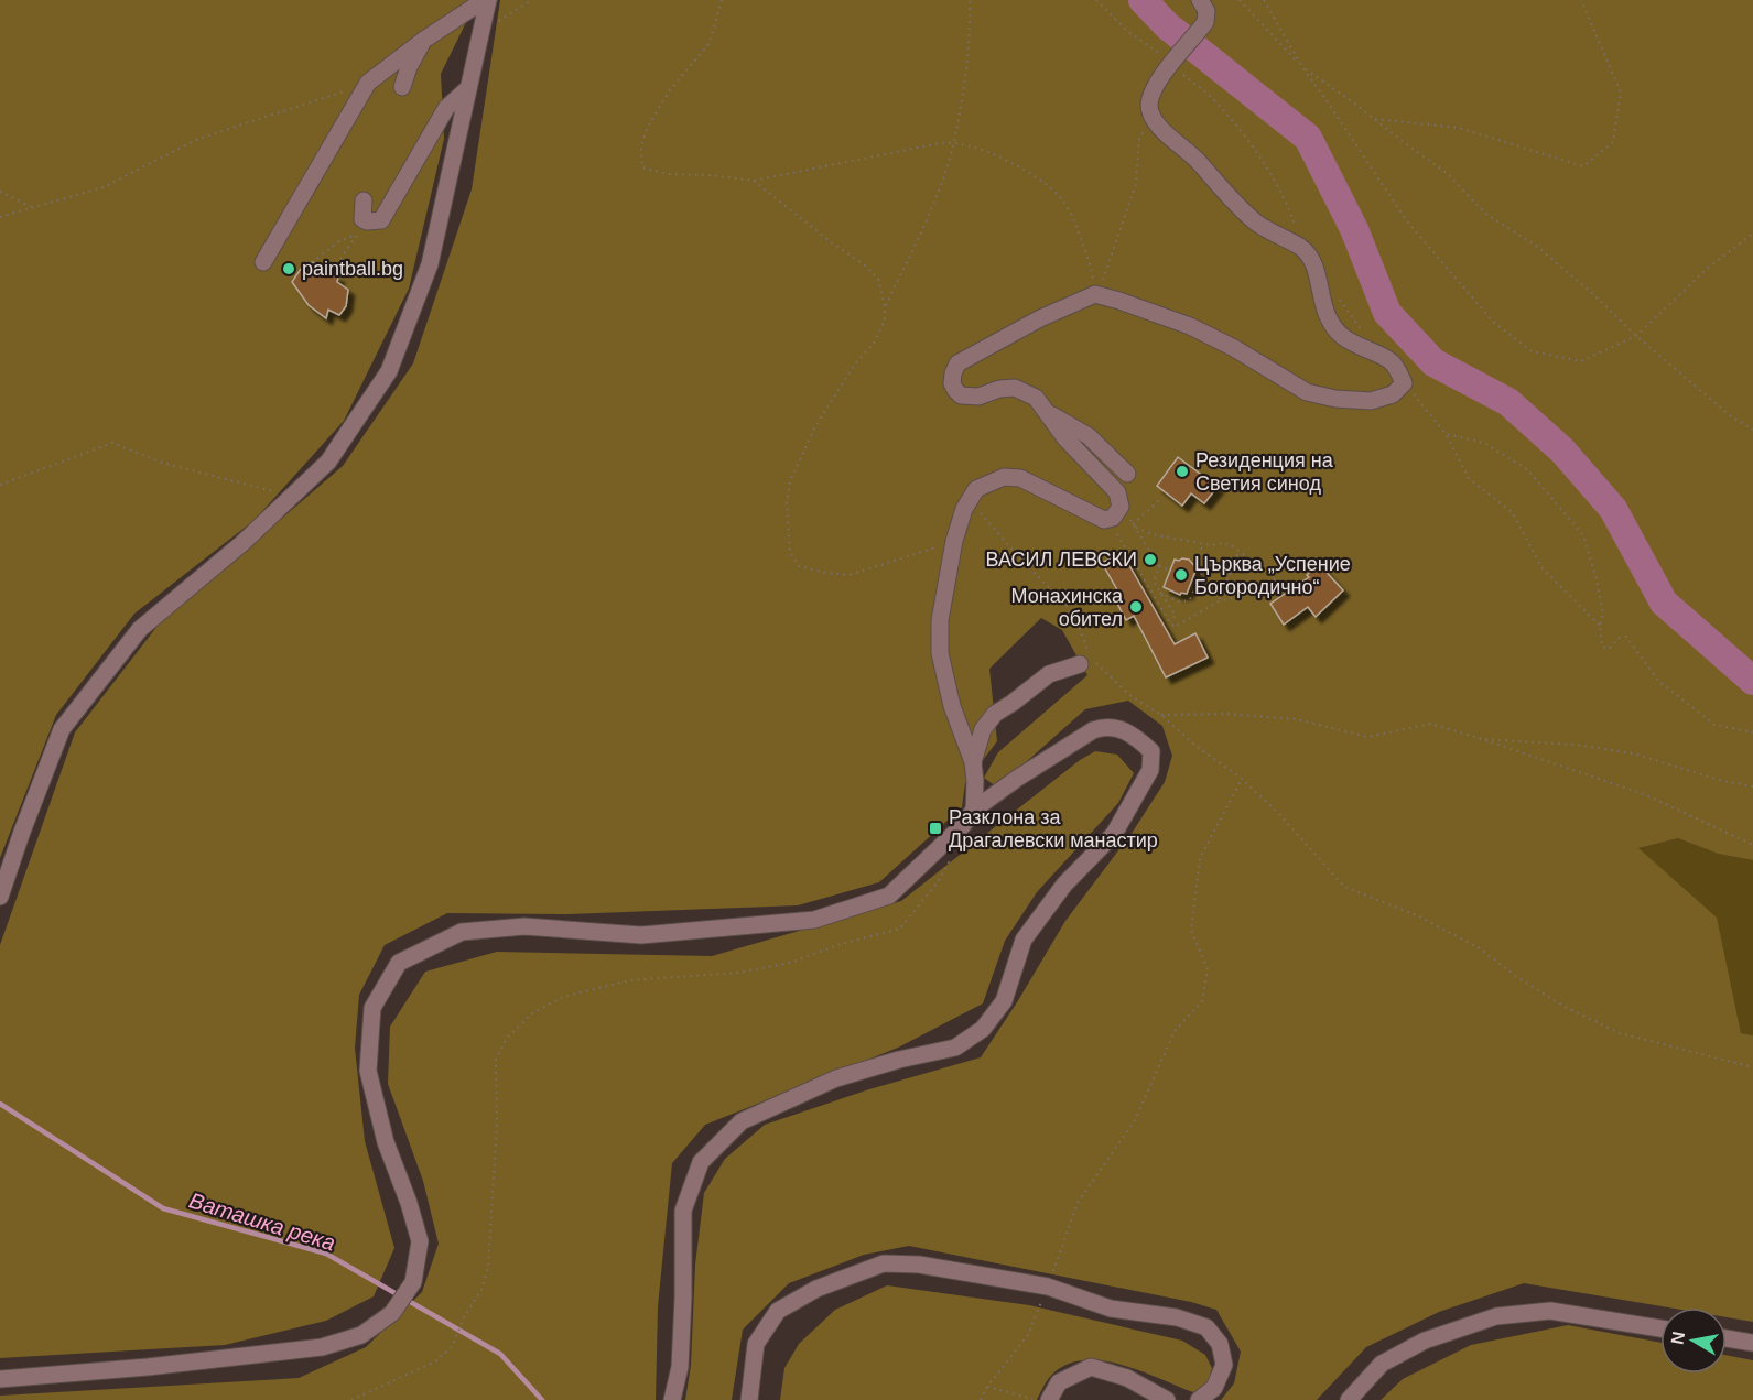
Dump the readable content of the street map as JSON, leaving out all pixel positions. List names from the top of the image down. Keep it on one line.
{"water":["Ваташка река"],"places":{"other":["paintball.bg","Резиденция на Светия синод","ВАСИЛ ЛЕВСКИ","Църква „Успение Богородично“","Монахинска обител"],"transit":["Разклона за Драгалевски манастир"]},"north":"left"}
